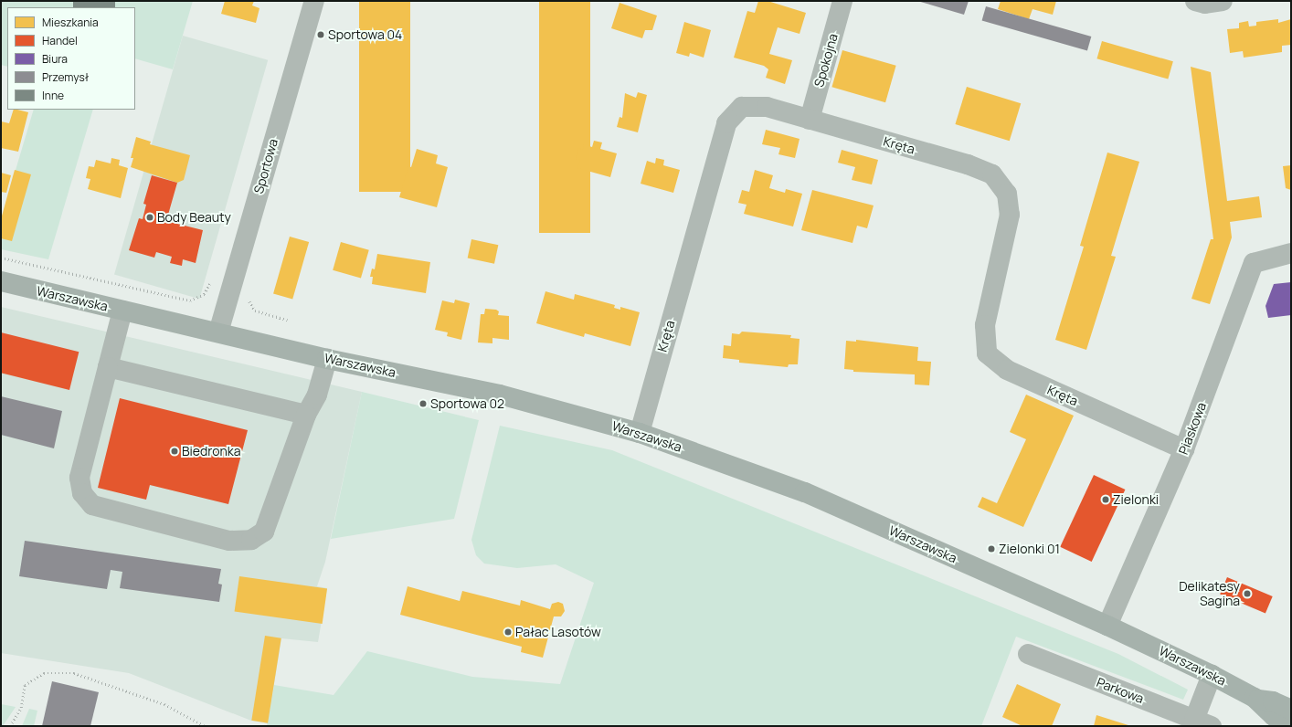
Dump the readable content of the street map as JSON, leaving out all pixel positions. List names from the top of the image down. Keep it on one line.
{"streets":{"main road":["Warszawska"],"street":["Spokojna","Kręta","Sportowa","Piaskowa","Parkowa"]},"crossings":[["Spokojna","Kręta"],["Kręta","Warszawska"],["Kręta","Piaskowa"],["Sportowa","Warszawska"],["Warszawska","Piaskowa"]],"places":["Sportowa 04","Body Beauty","Sportowa 02","Biedronka","Zielonki","Zielonki 01","Delikatesy Sagina","Pałac Lasotów"],"legend":["Mieszkania","Handel","Biura","Przemysł","Inne"]}
